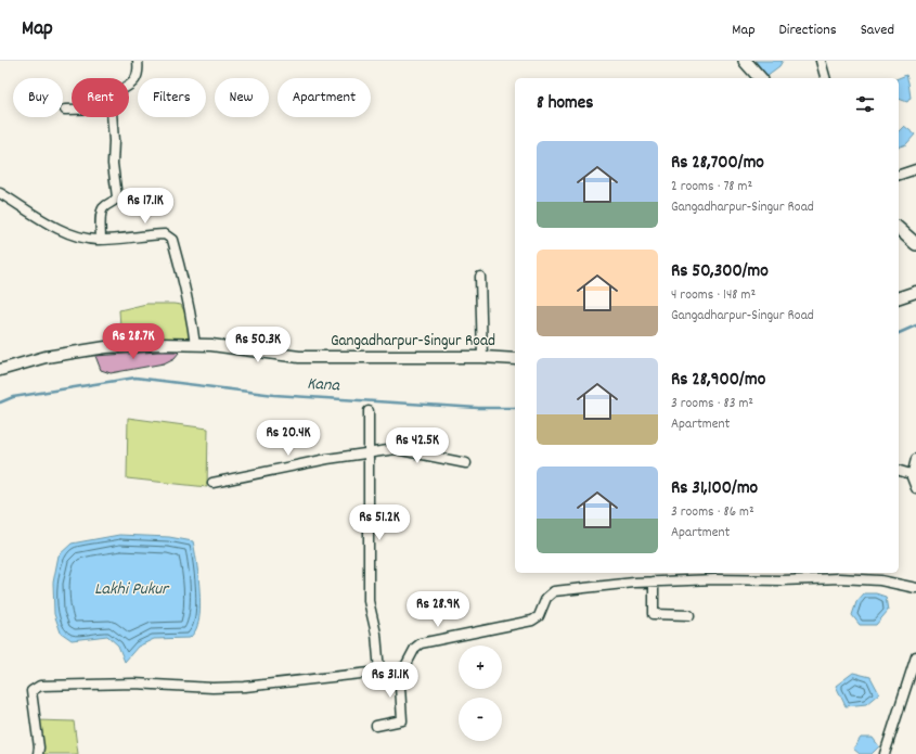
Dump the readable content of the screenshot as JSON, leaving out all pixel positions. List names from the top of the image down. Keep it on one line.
{"streets":{"street":["Gangadharpur-Singur Road"]},"water":["Kana","Lakhi Pukur"],"page":{"header":"Map","nav":["Map","Directions","Saved"],"chip":["Buy","Rent","Filters","New","Apartment"],"heading":"8 homes","list":[{"name":"Rs 28,700/mo","note":"2 rooms · 78 m² · Gangadharpur-Singur Road"},{"name":"Rs 50,300/mo","note":"4 rooms · 148 m² · Gangadharpur-Singur Road"},{"name":"Rs 28,900/mo","note":"3 rooms · 83 m² · Apartment"},{"name":"Rs 31,100/mo","note":"3 rooms · 86 m² · Apartment"}],"price":["Rs 17.1K","Rs 28.7K","Rs 50.3K","Rs 20.4K","Rs 42.5K","Rs 51.2K","Rs 28.9K","Rs 31.1K"],"map_buttons":["+","−"]}}
